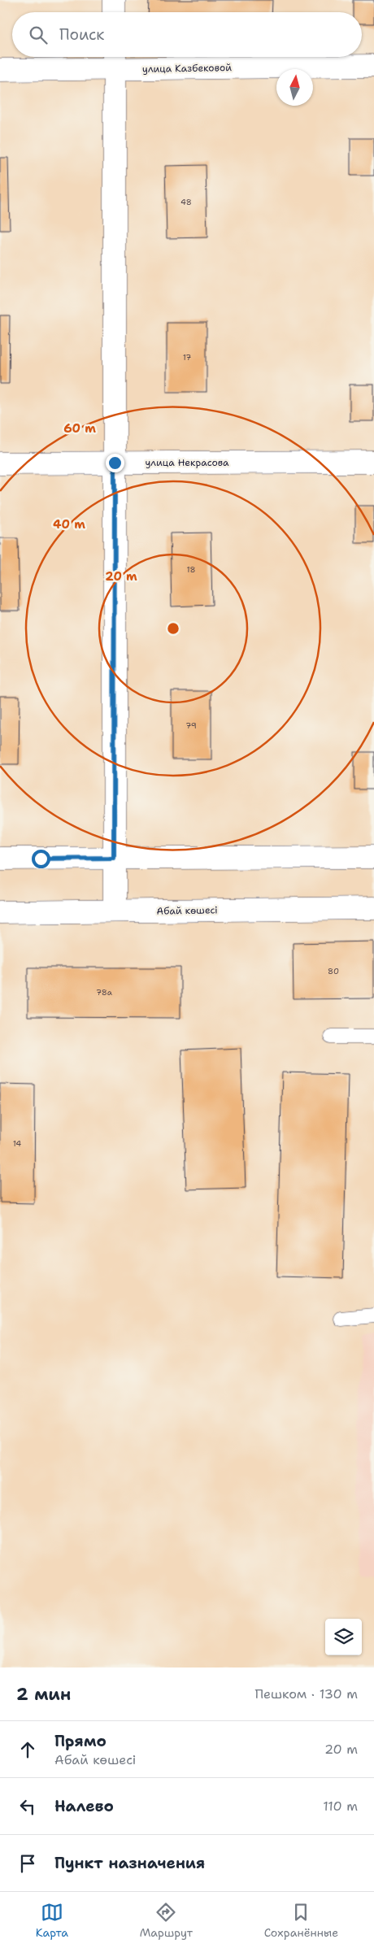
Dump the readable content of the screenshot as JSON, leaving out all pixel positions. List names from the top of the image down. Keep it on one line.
{"streets":{"street":["улица Казбековой","улица Некрасова","Абай көшесі"]},"house_numbers":["48","17","18","79","80","78а","14"],"north":"top","page":{"search":"Поиск","heading":["2 мин","Пешком · 130 m"],"list":[["Прямо","Абай көшесі","20 m"],["Налево","110 m"],"Пункт назначения"],"nav":["Карта","Маршрут","Сохранённые"]},"rings":["60 m","40 m","20 m"]}
